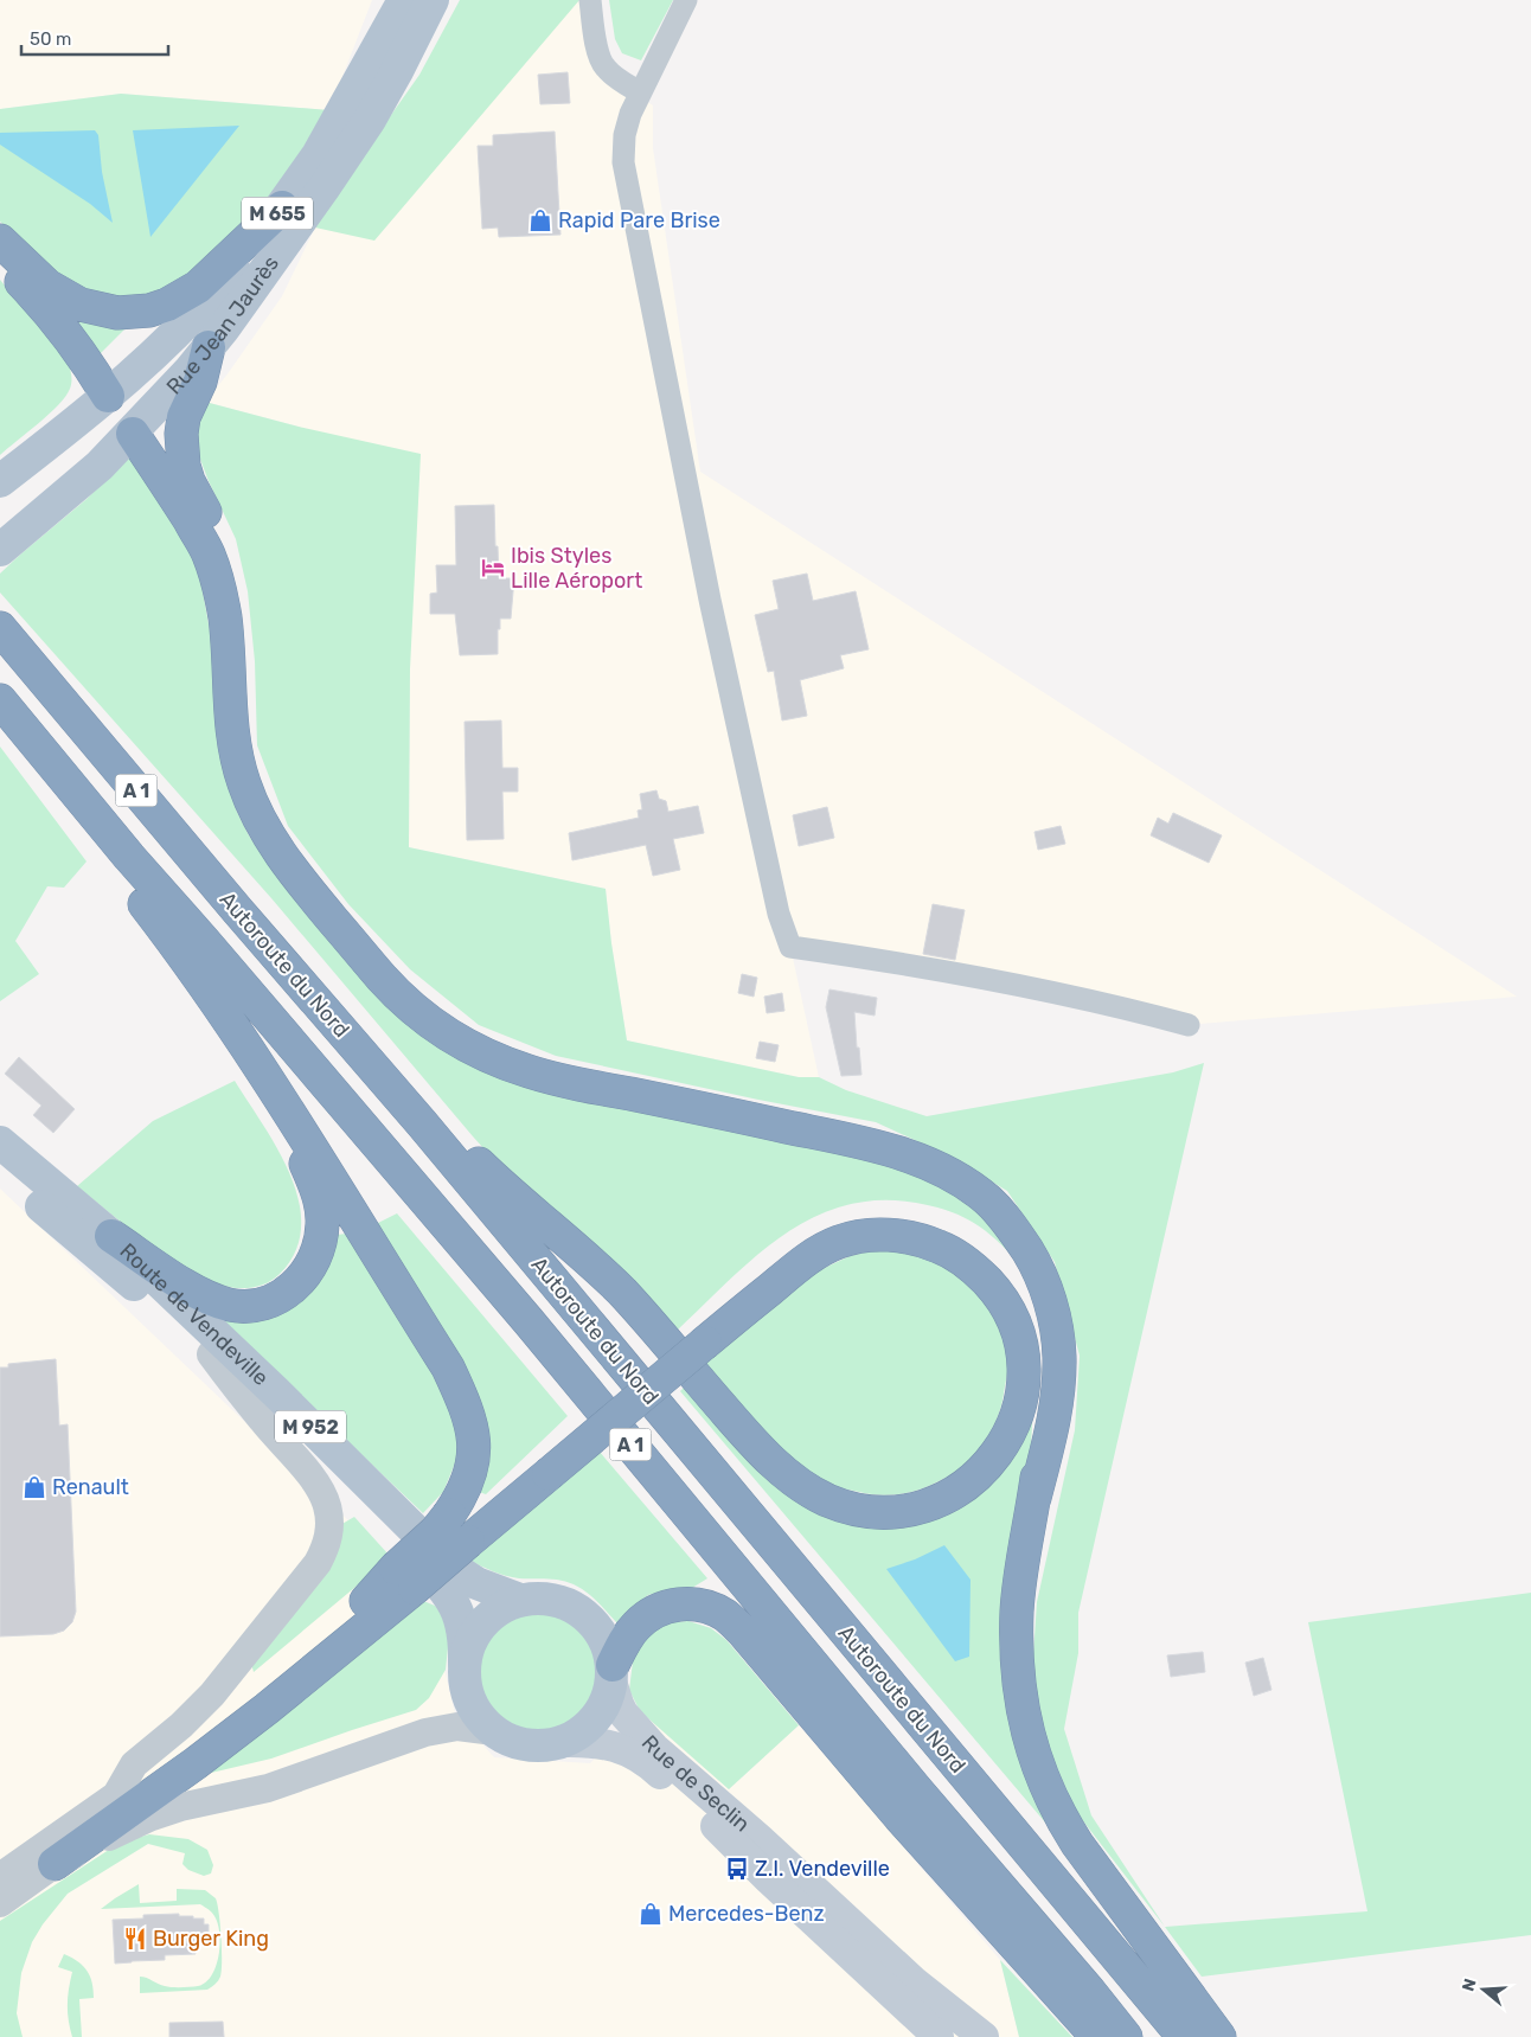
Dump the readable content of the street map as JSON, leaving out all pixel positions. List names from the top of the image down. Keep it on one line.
{"streets":{"highway":["A 1","Autoroute du Nord"],"main road":["M 655","Rue Jean Jaurès","Route de Vendeville","M 952","Rue de Seclin"]},"crossings":[["M 655","Rue Jean Jaurès"],["Route de Vendeville","Rue de Seclin"]],"places":{"shop":["Rapid Pare Brise","Renault","Mercedes-Benz"],"hotel":["Ibis Styles Lille Aéroport"],"bus stop":["Z.I. Vendeville"],"restaurant":["Burger King"]},"scale_bar":"50 m","north":"left"}
